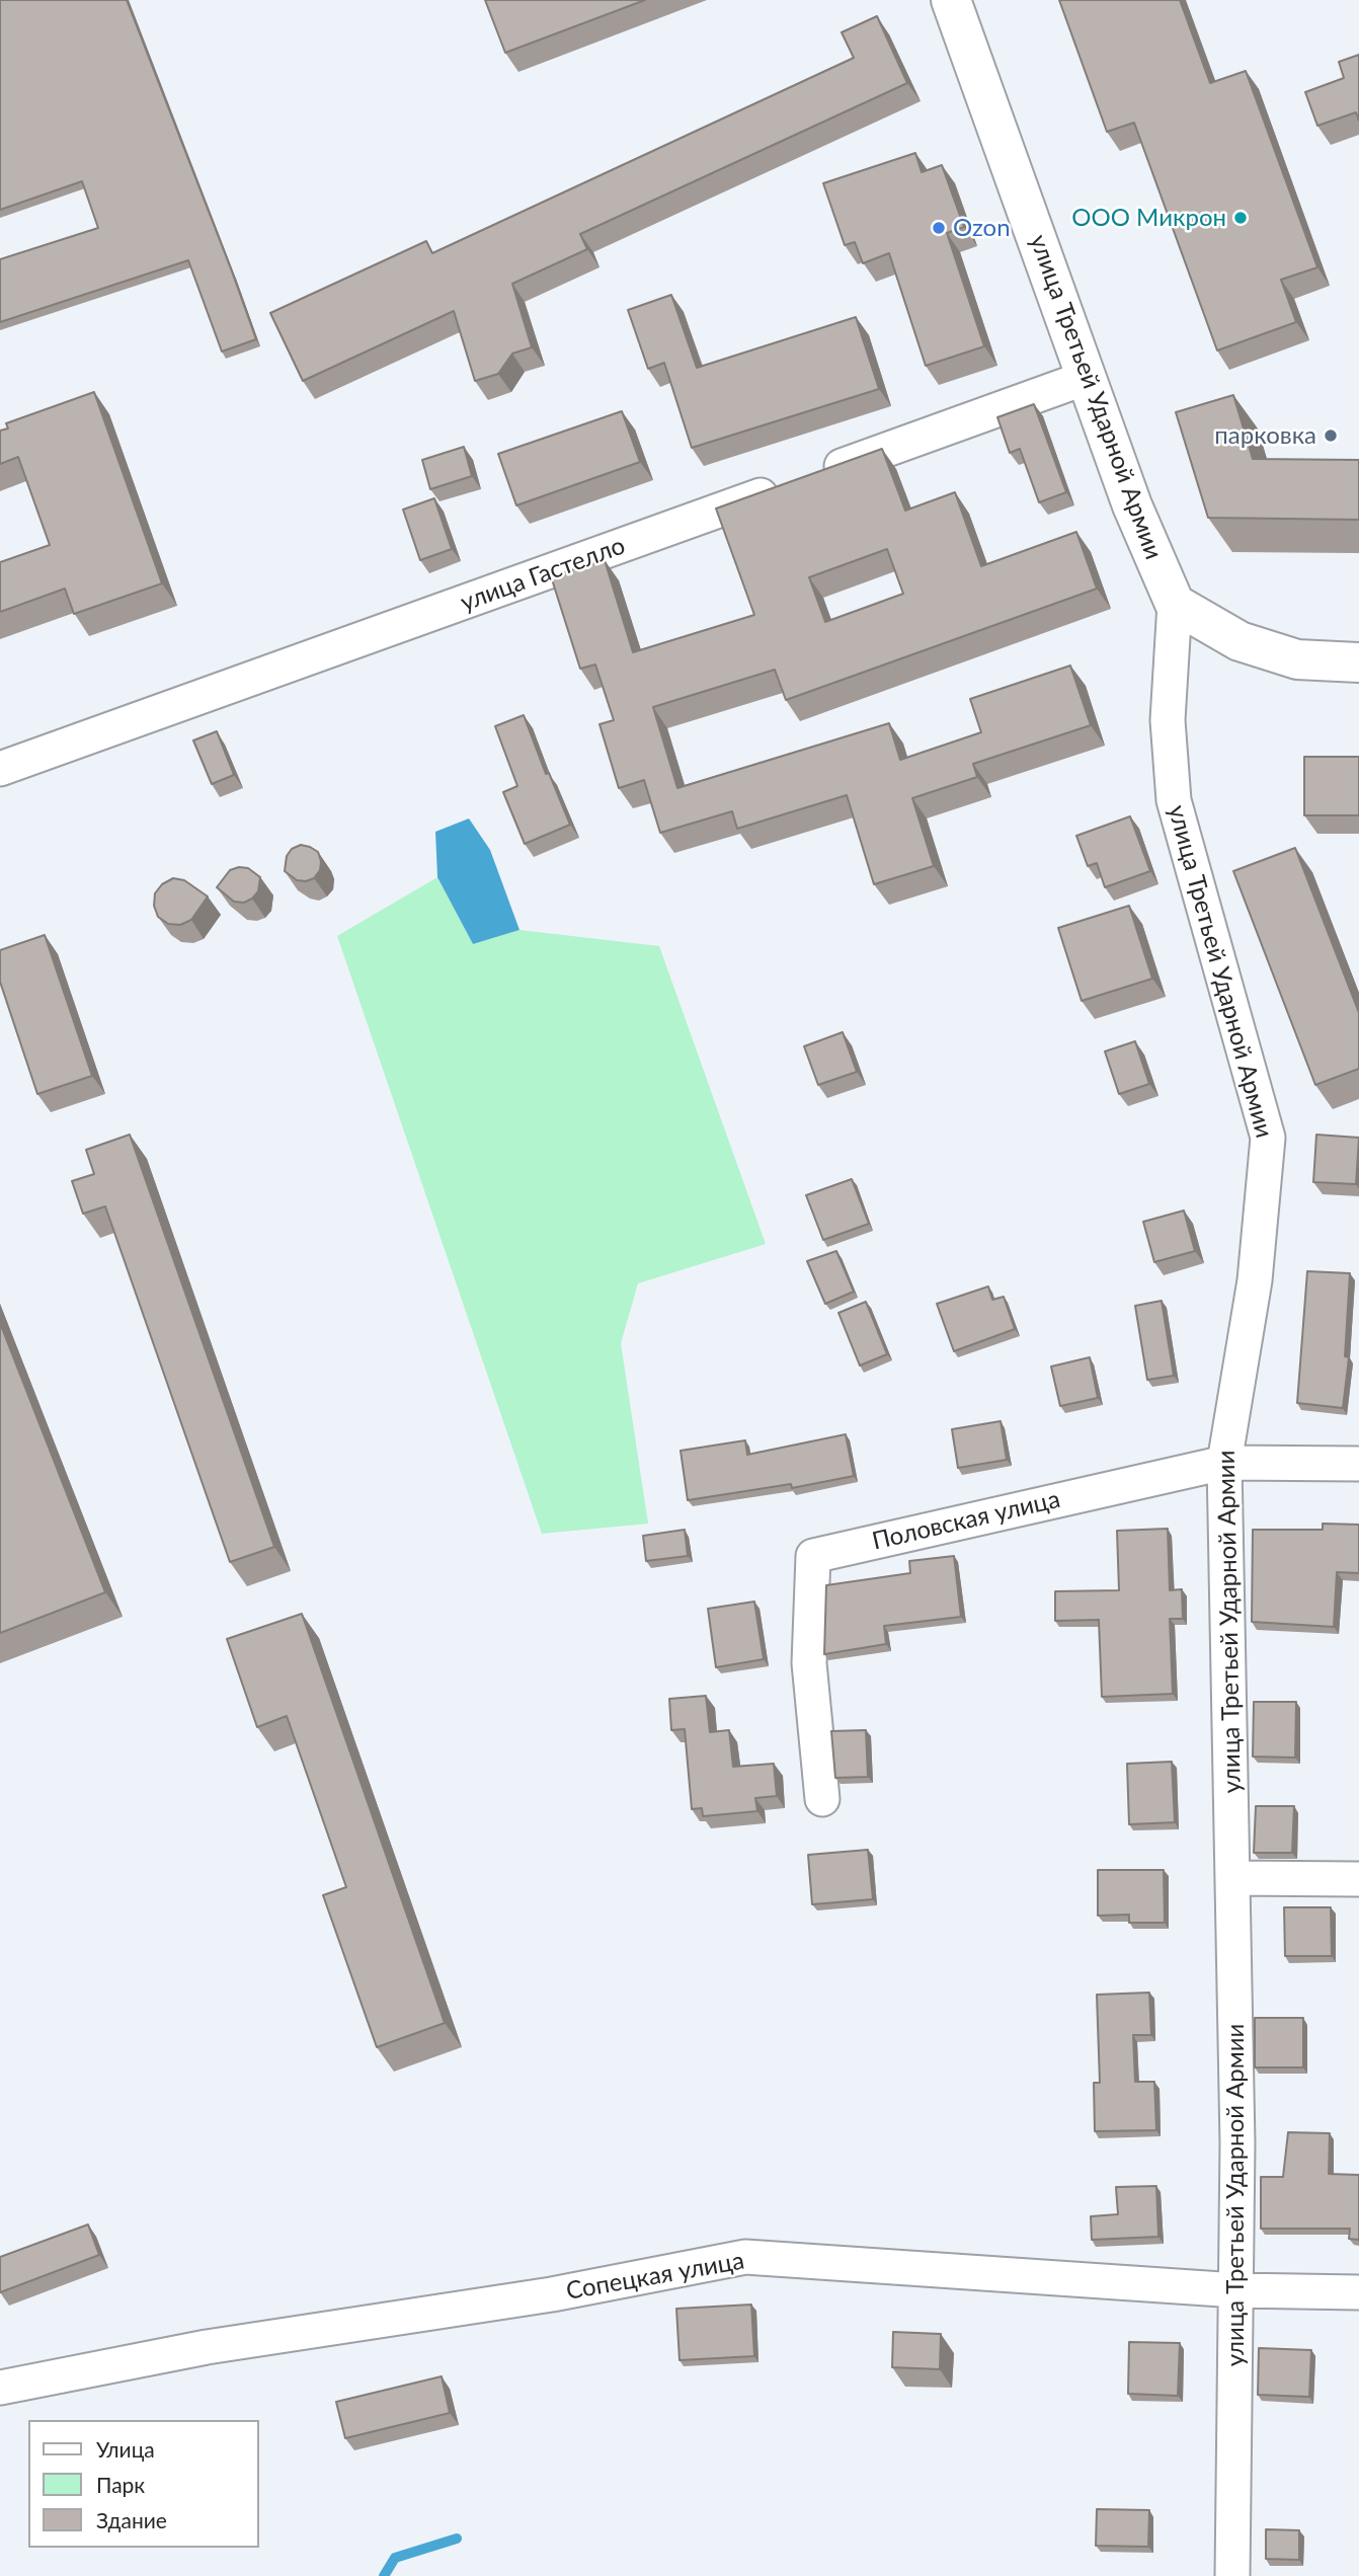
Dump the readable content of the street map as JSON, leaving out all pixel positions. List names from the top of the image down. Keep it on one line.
{"streets":{"main road":["улица Третьей Ударной Армии"],"street":["улица Гастелло","Половская улица","Сопецкая улица"]},"crossings":[["улица Третьей Ударной Армии","улица Гастелло"],["улица Третьей Ударной Армии","Половская улица"],["улица Третьей Ударной Армии","Сопецкая улица"]],"places":["ООО Микрон","Ozon","парковка"],"legend":["Улица","Парк","Здание"]}
